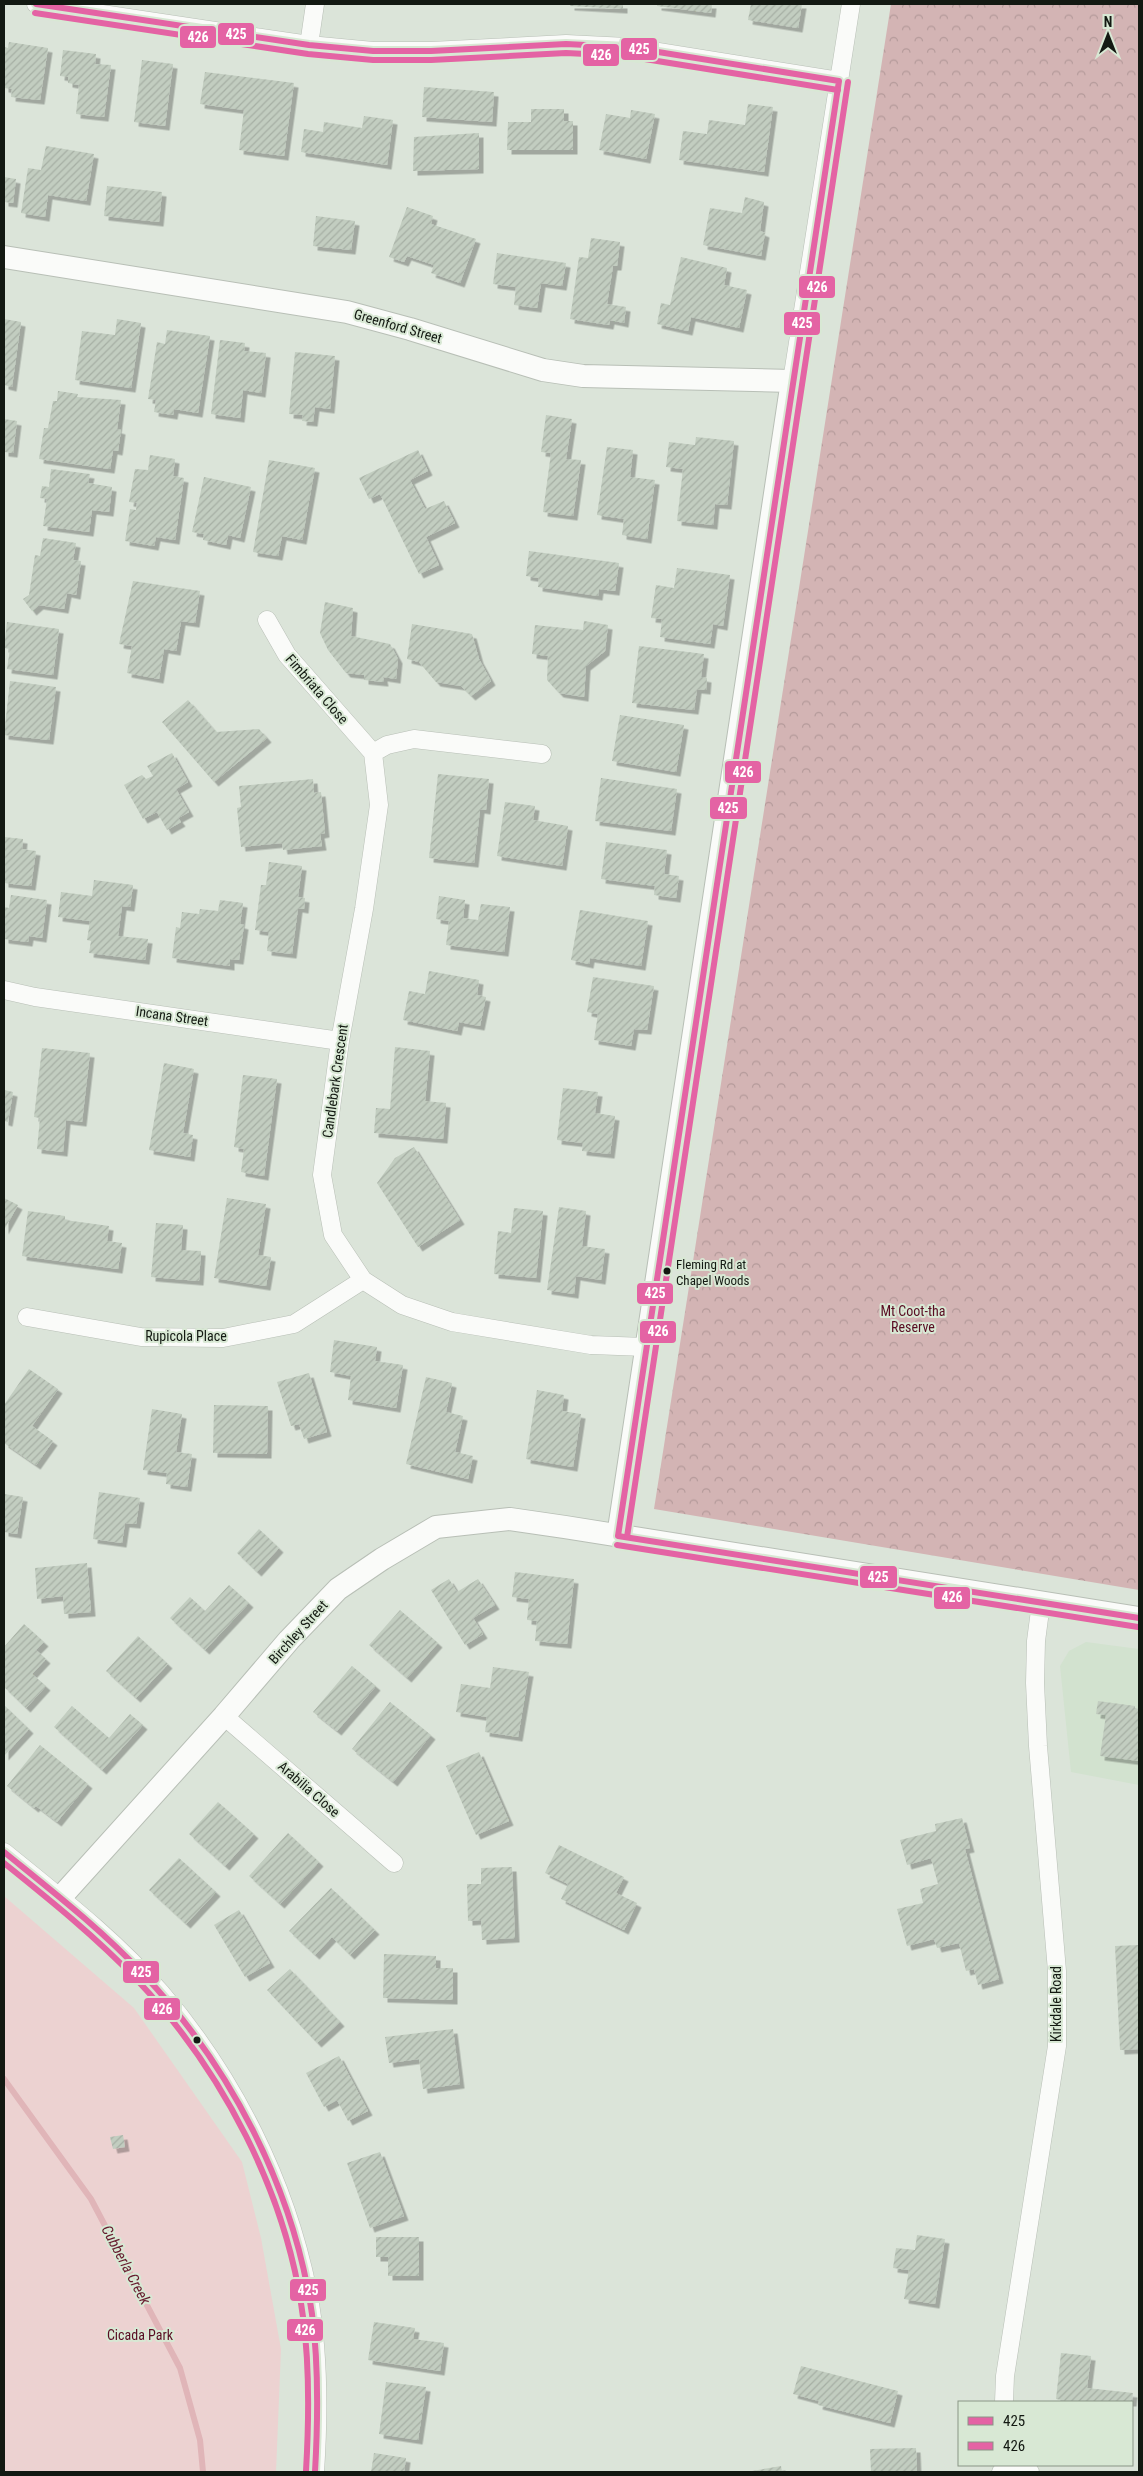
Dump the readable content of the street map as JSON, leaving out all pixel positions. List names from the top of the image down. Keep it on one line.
{"streets":{"street":["Greenford Street","Fimbriata Close","Incana Street","Candlebark Crescent","Rupicola Place","Birchley Street","Arabilia Close","Kirkdale Road"]},"crossings":[["Fimbriata Close","Candlebark Crescent"],["Incana Street","Candlebark Crescent"],["Candlebark Crescent","Rupicola Place"],["Birchley Street","Arabilia Close"],["Birchley Street","Kirkdale Road"]],"water":["Cubberla Creek"],"parks":["Mt Coot-tha Reserve","Cicada Park"],"places":["Fleming Rd at Chapel Woods"],"lines":["transit line 425","transit line 426"],"legend":["425","426"],"north":"top"}
